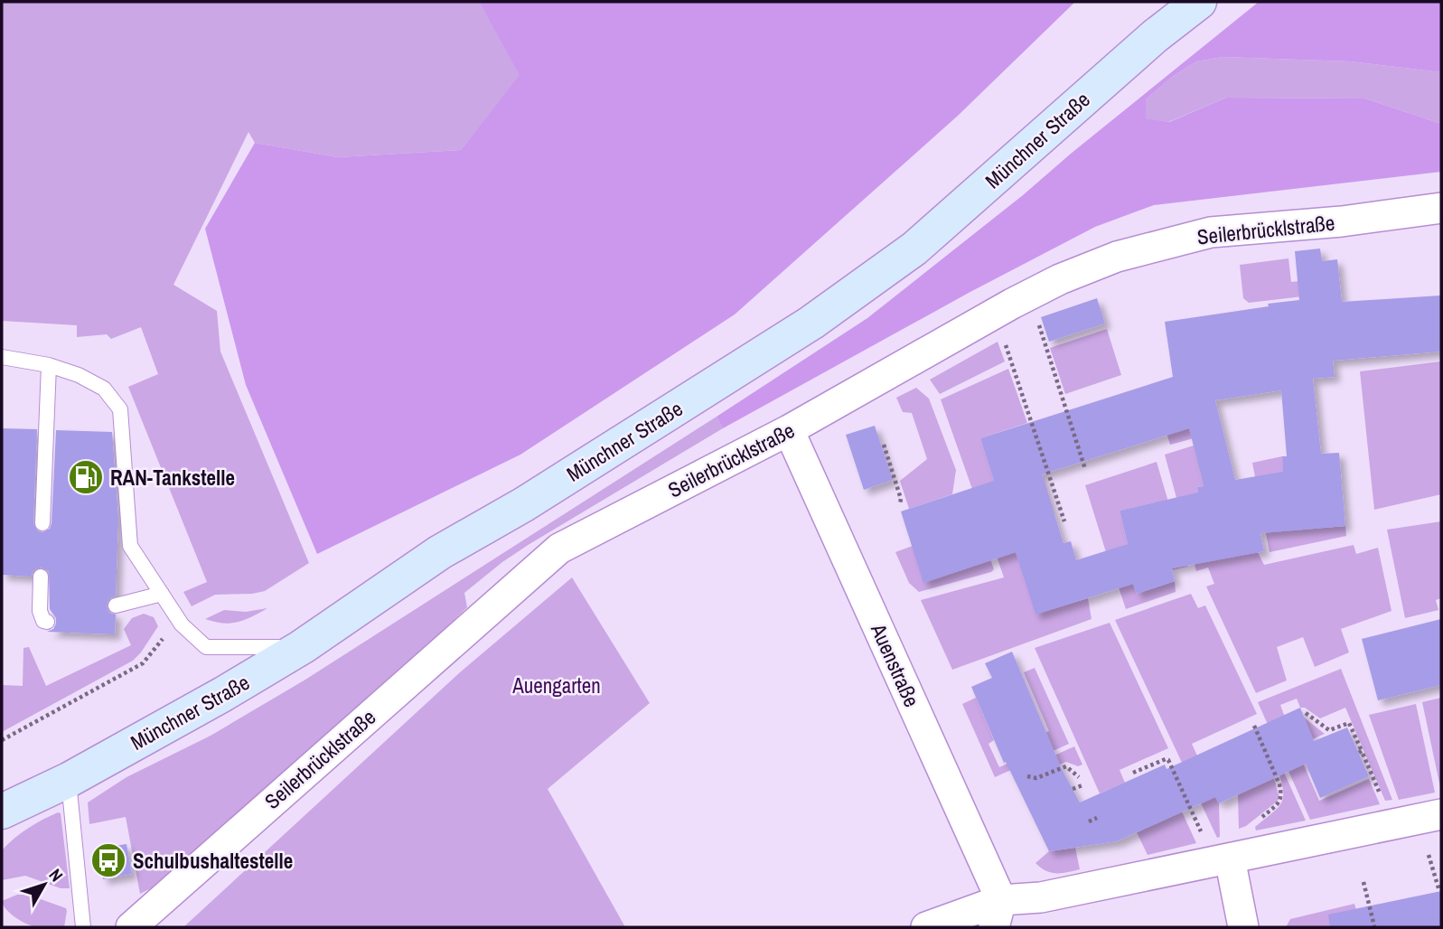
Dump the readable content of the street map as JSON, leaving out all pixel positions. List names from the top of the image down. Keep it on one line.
{"streets":{"main road":["Münchner Straße"],"street":["Seilerbrücklstraße","Auenstraße"]},"crossings":[["Seilerbrücklstraße","Auenstraße"]],"parks":["Auengarten"],"places":{"fuel station":["RAN-Tankstelle"],"bus stop":["Schulbushaltestelle"]},"north":"top right"}
